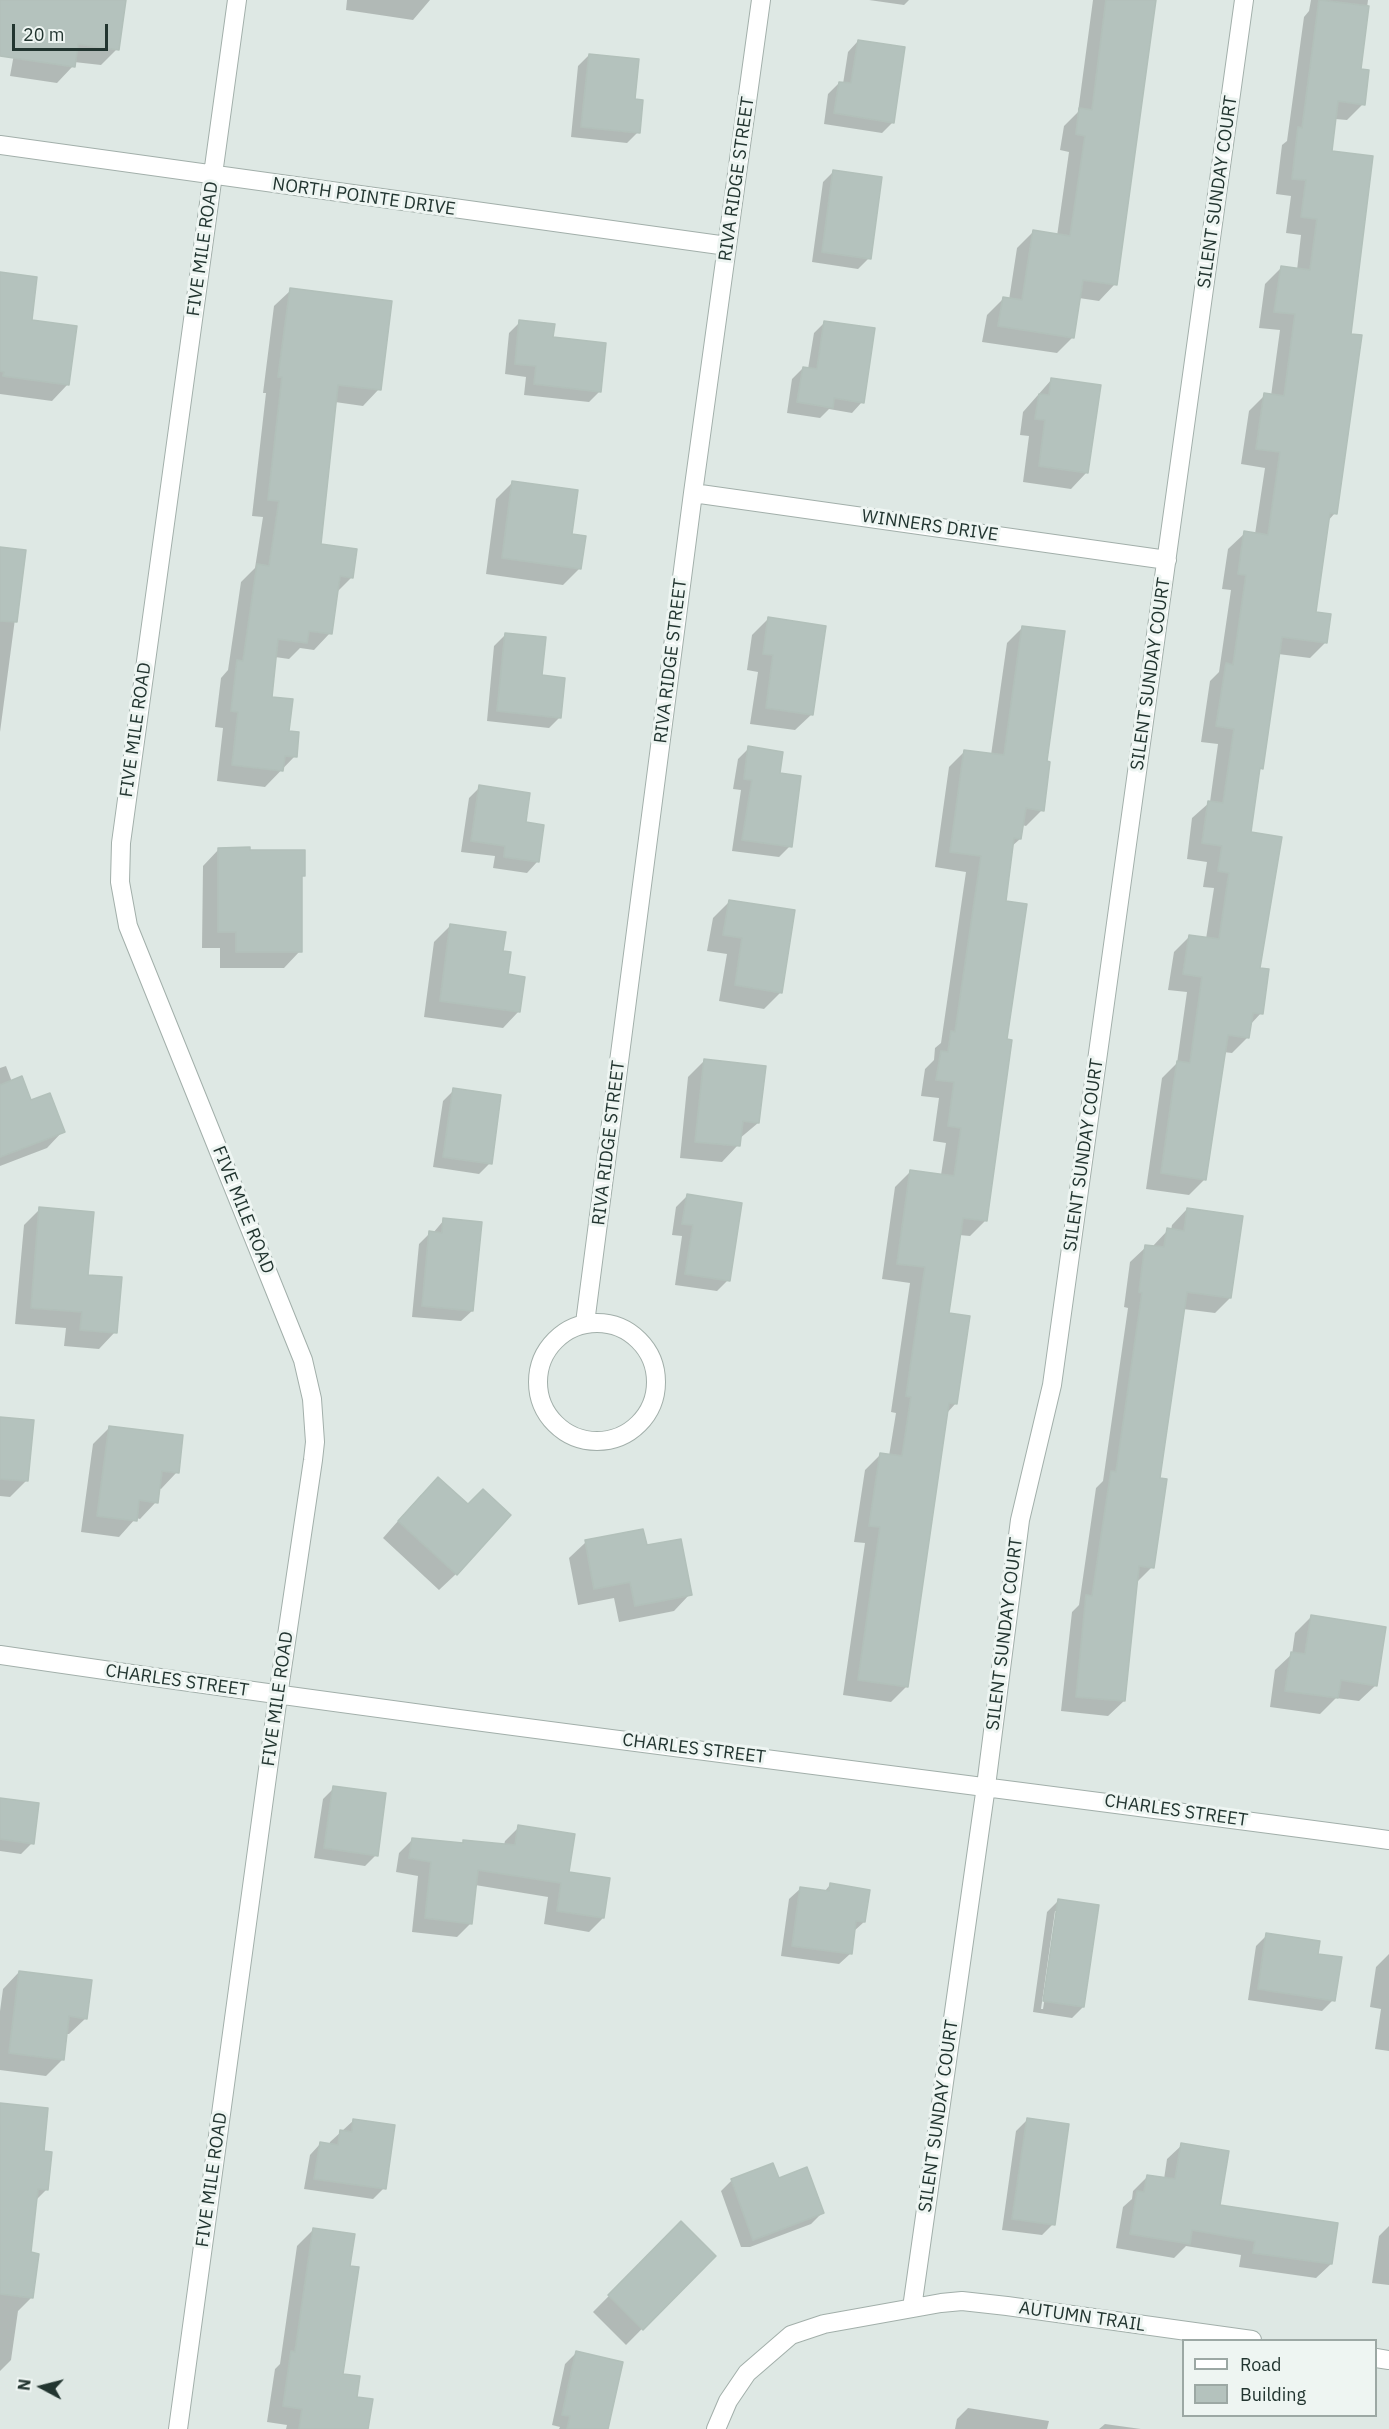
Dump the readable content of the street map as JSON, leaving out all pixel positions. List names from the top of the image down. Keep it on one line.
{"streets":{"street":["RIVA RIDGE STREET","SILENT SUNDAY COURT","NORTH POINTE DRIVE","FIVE MILE ROAD","WINNERS DRIVE","CHARLES STREET","AUTUMN TRAIL"]},"crossings":[["RIVA RIDGE STREET","NORTH POINTE DRIVE"],["RIVA RIDGE STREET","WINNERS DRIVE"],["SILENT SUNDAY COURT","WINNERS DRIVE"],["SILENT SUNDAY COURT","CHARLES STREET"],["SILENT SUNDAY COURT","AUTUMN TRAIL"],["NORTH POINTE DRIVE","FIVE MILE ROAD"],["FIVE MILE ROAD","CHARLES STREET"]],"legend":["Road","Building"],"scale_bar":"20 m","north":"left"}
